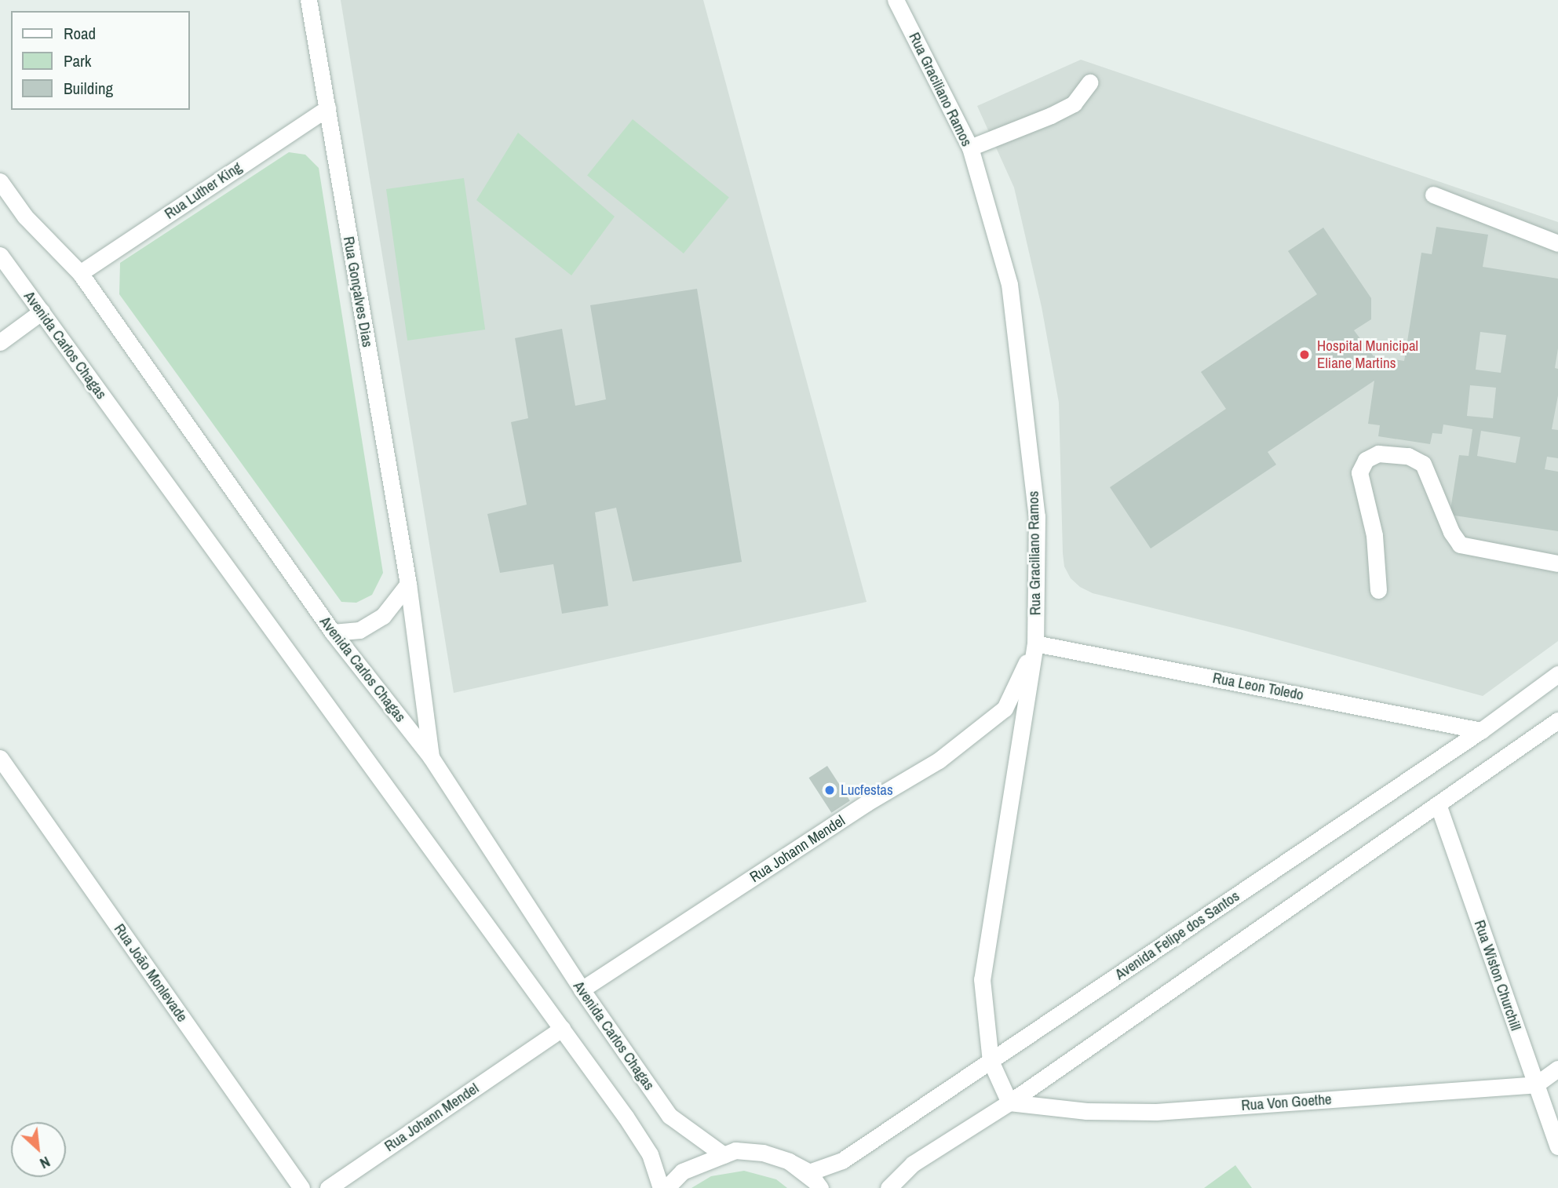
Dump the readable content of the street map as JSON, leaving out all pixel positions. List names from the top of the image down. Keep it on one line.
{"streets":{"street":["Rua Graciliano Ramos","Rua Luther King","Rua Gonçalves Dias","Avenida Carlos Chagas","Rua Leon Toledo","Rua Johann Mendel","Avenida Felipe dos Santos","Rua João Monlevade","Rua Wiston Churchill","Rua Von Goethe"]},"crossings":[["Rua Graciliano Ramos","Rua Leon Toledo"],["Rua Graciliano Ramos","Rua Johann Mendel"],["Rua Graciliano Ramos","Avenida Felipe dos Santos"],["Rua Graciliano Ramos","Rua Von Goethe"],["Rua Luther King","Rua Gonçalves Dias"],["Rua Luther King","Avenida Carlos Chagas"],["Rua Gonçalves Dias","Avenida Carlos Chagas"],["Avenida Carlos Chagas","Rua Johann Mendel"],["Avenida Carlos Chagas","Avenida Felipe dos Santos"],["Rua Leon Toledo","Rua Johann Mendel"],["Rua Leon Toledo","Avenida Felipe dos Santos"],["Rua Wiston Churchill","Rua Von Goethe"]],"places":["Hospital Municipal Eliane Martins","Lucfestas"],"legend":["Road","Park","Building"],"north":"bottom right"}
